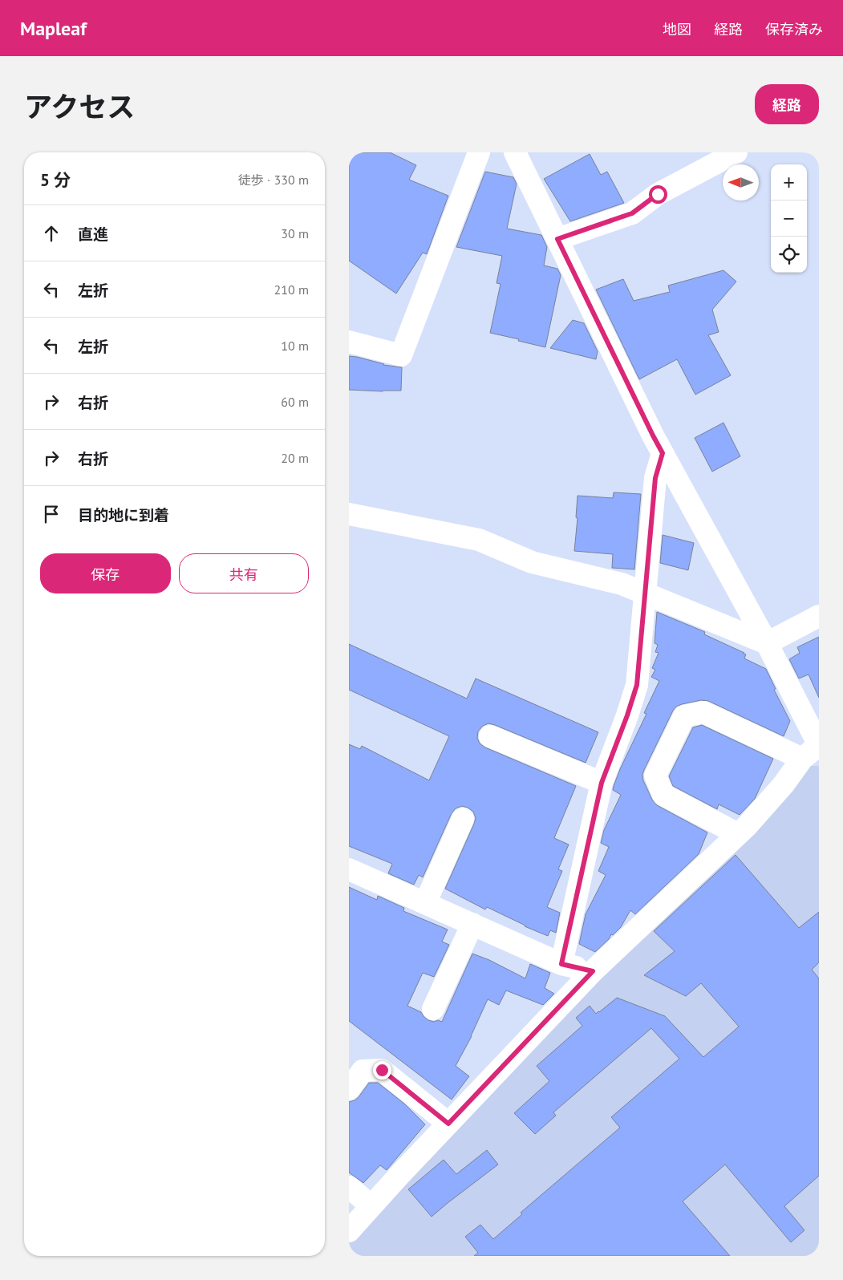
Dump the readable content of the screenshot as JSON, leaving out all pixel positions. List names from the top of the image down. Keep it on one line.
{"north":"left","page":{"header":"Mapleaf","nav":["地図","経路","保存済み"],"title":"アクセス","buttons":["経路",["保存","共有"]],"heading":["5 分","徒歩 · 330 m"],"map_buttons":["+","−"],"list":[["直進","30 m"],["左折","210 m"],["左折","10 m"],["右折","60 m"],["右折","20 m"],"目的地に到着"]}}
